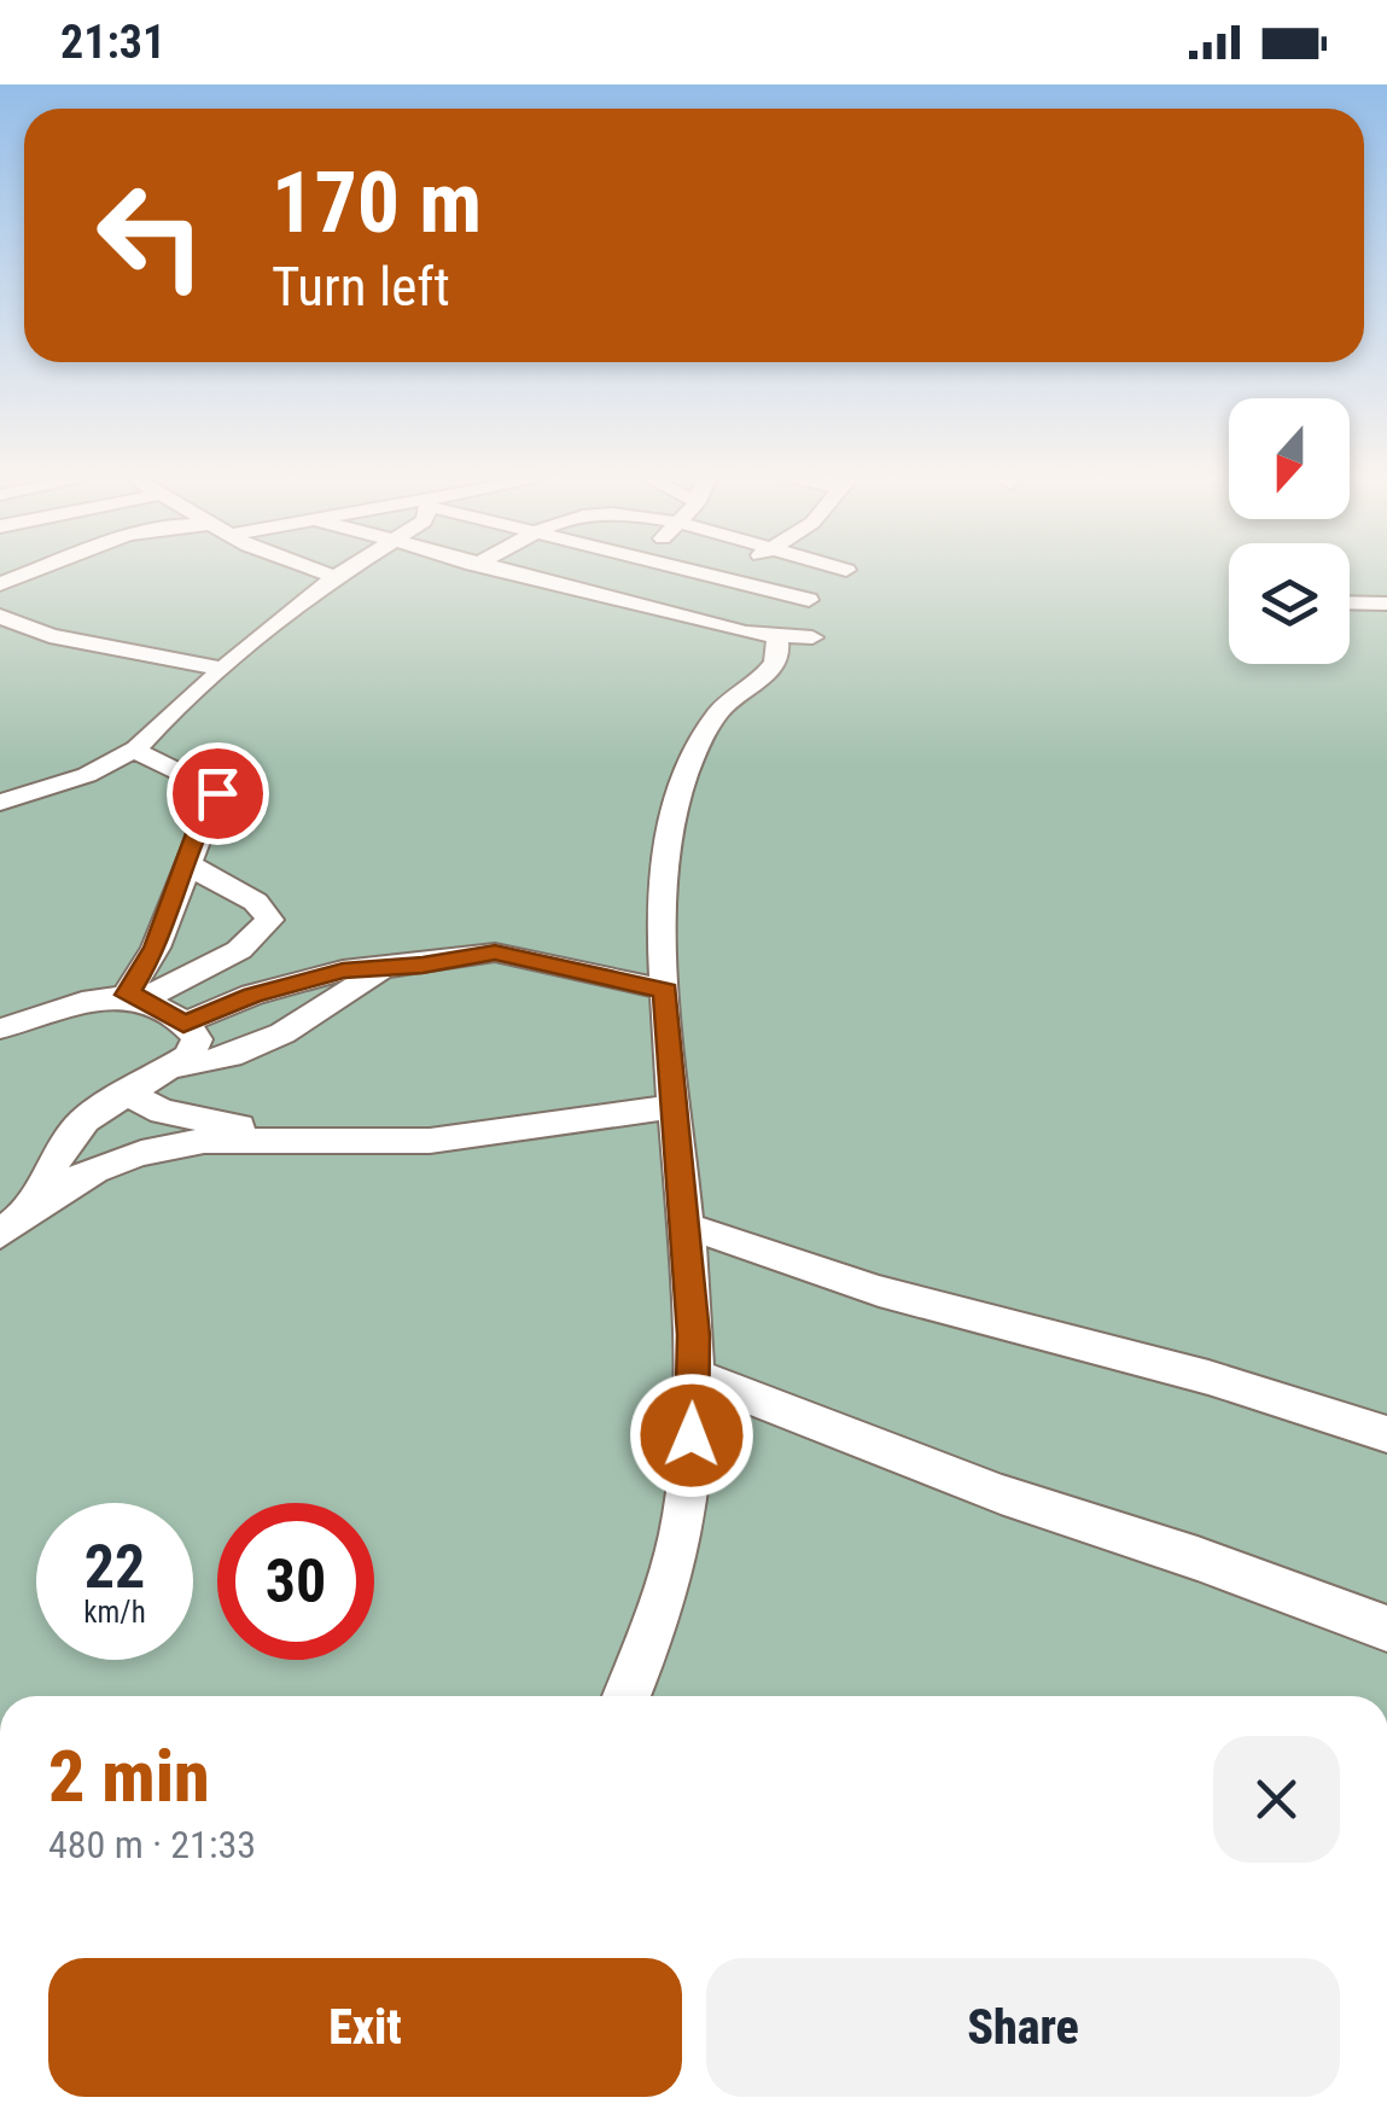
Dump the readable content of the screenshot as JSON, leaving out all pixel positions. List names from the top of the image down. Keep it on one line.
{"north":"bottom","page":{"status":"21:31","turn":["170 m","Turn left"],"speed":"22 km/h","limit":"30","heading":["2 min","480 m · 21:33"],"buttons":["Exit","Share"]}}
